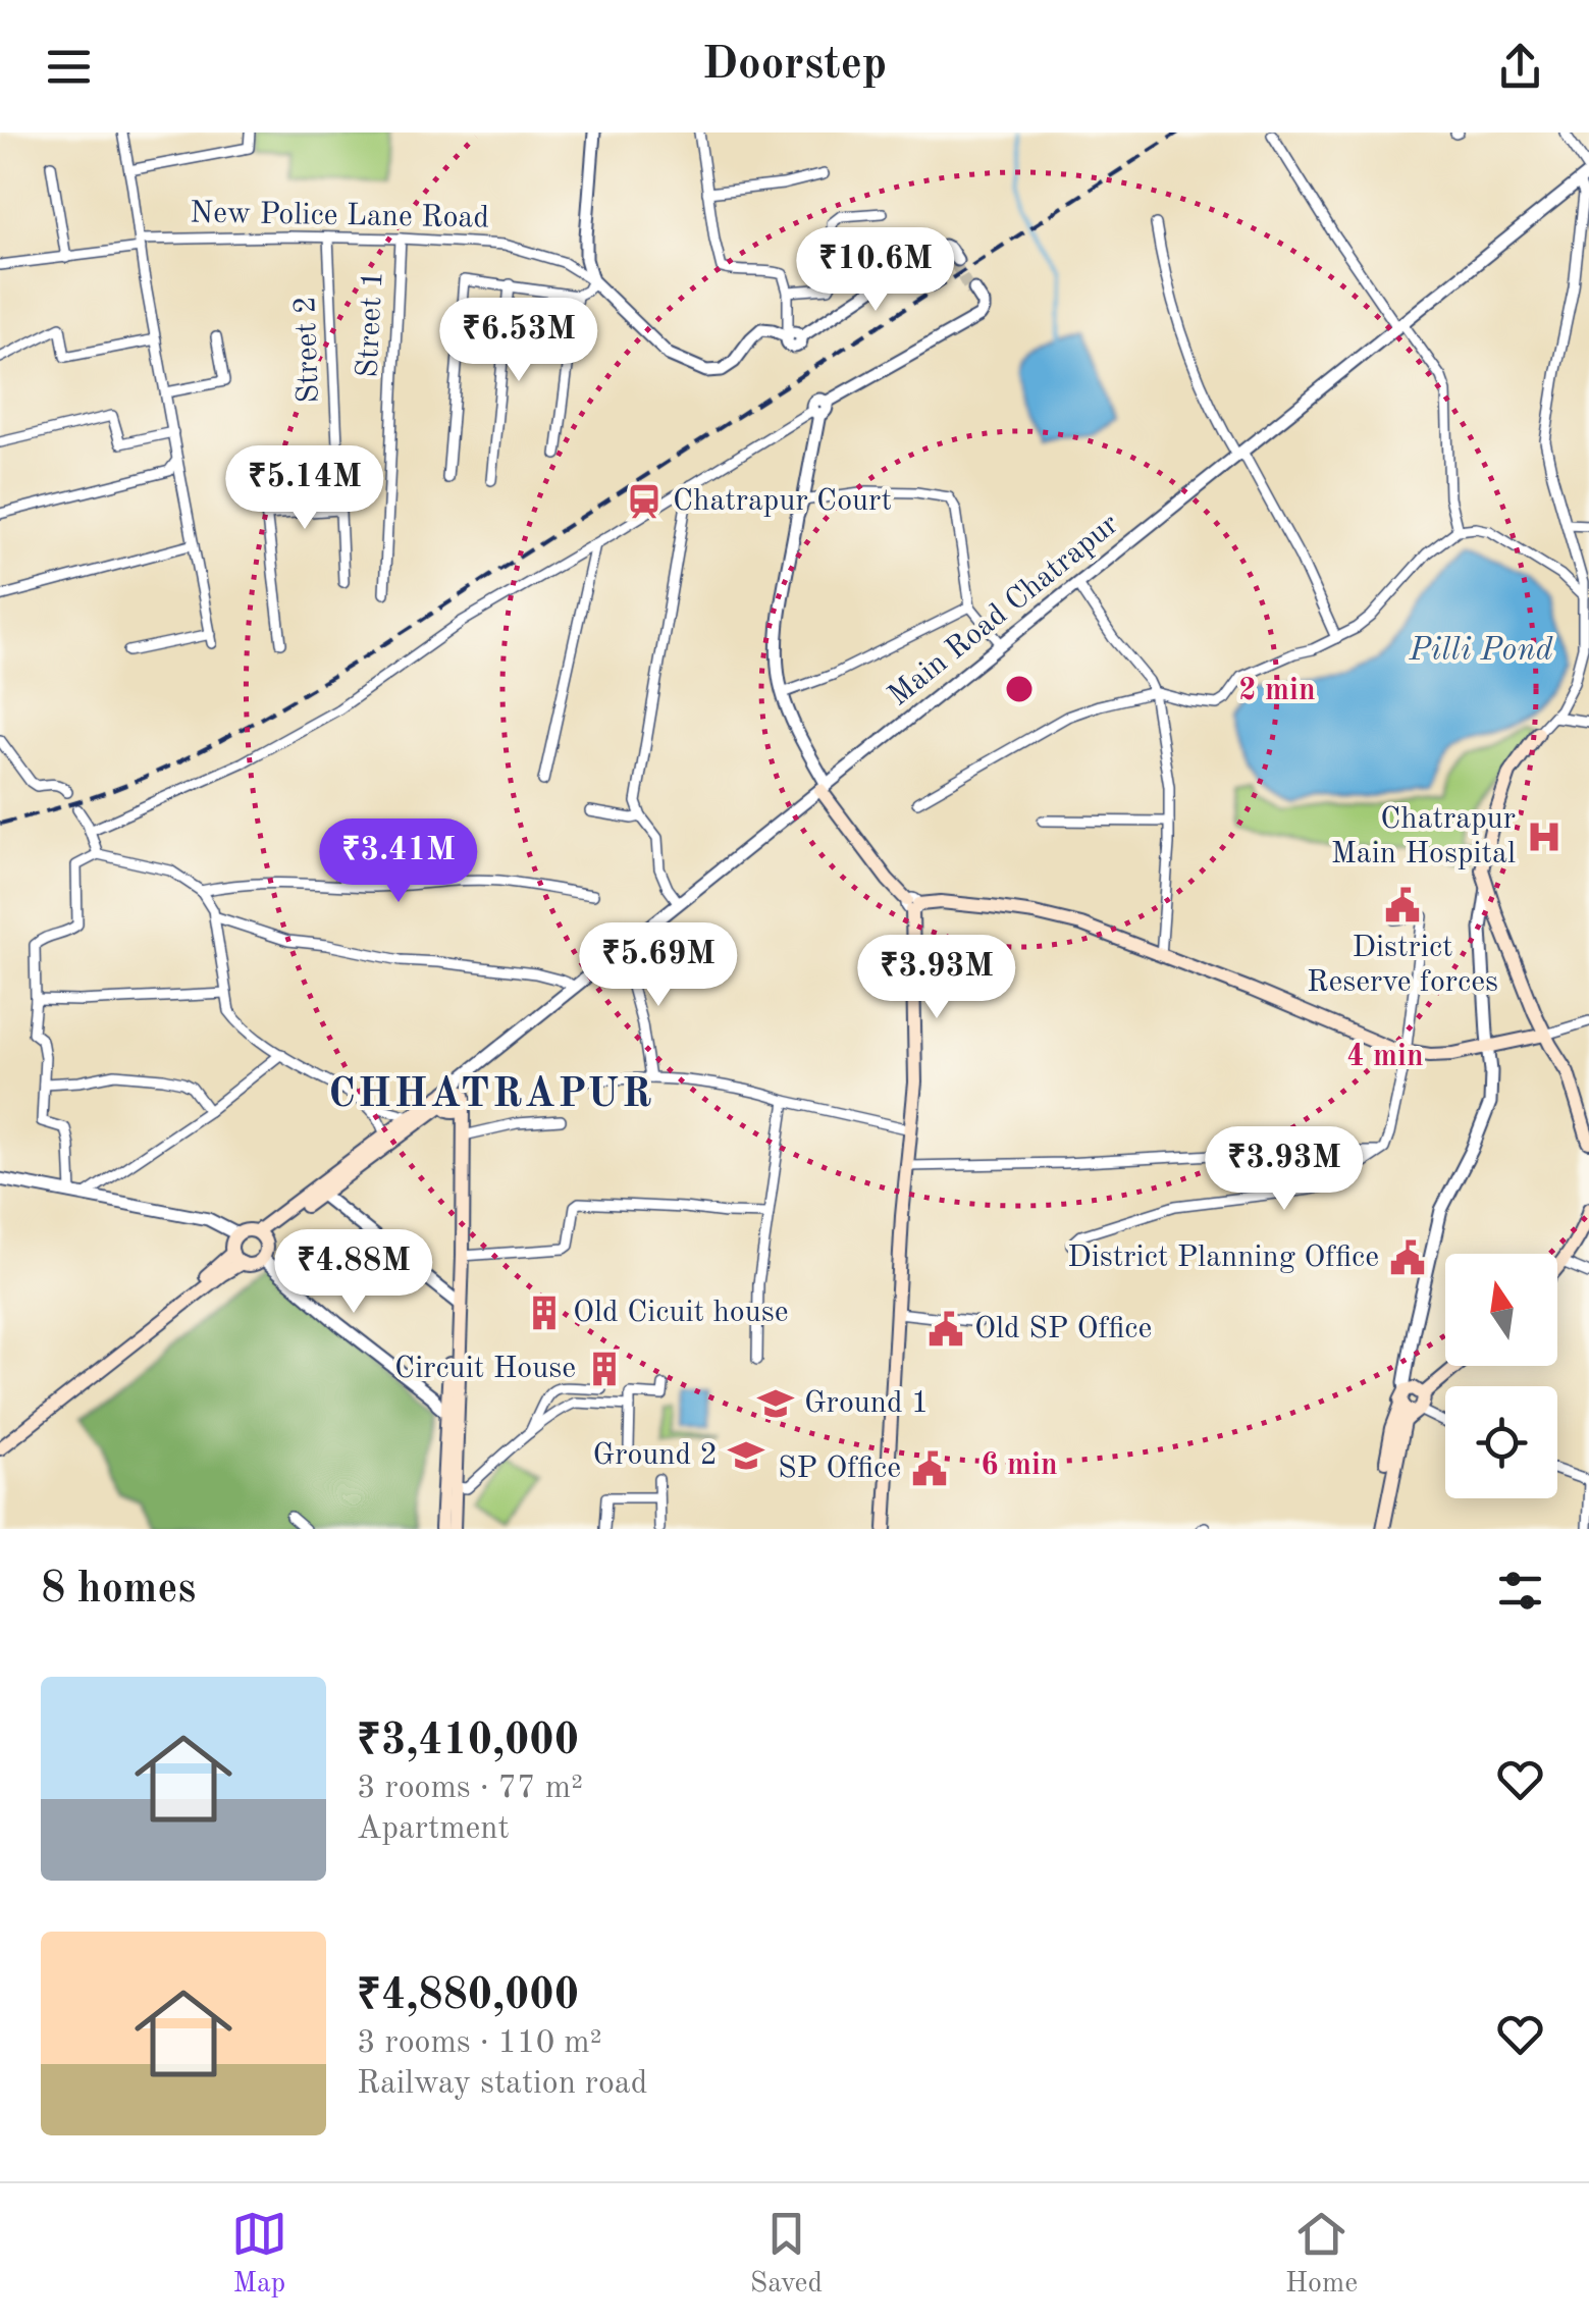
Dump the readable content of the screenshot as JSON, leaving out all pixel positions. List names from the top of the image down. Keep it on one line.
{"streets":{"street":["New Police Lane Road","Street 1","Street 2","Main Road Chatrapur"]},"crossings":[["New Police Lane Road","Street 1"],["New Police Lane Road","Street 2"]],"districts":["CHHATRAPUR"],"water":["Pilli Pond"],"places":{"station":["Chatrapur Court"],"hospital":["Chatrapur Main Hospital"],"public building":["District Reserve forces","District Planning Office","Old SP Office","SP Office"],"building":["Old Cicuit house","Circuit House"],"school or university":["Ground 1","Ground 2"]},"north":"top","page":{"header":"Doorstep","price":["₹10.6M","₹6.53M","₹5.14M","₹3.41M","₹5.69M","₹3.93M","₹3.93M","₹4.88M"],"heading":"8 homes","list":[{"name":"₹3,410,000","note":"3 rooms · 77 m² · Apartment"},{"name":"₹4,880,000","note":"3 rooms · 110 m² · Railway station road"}],"tabs":["Map","Saved","Home"]},"rings":["2 min","4 min","6 min"]}
